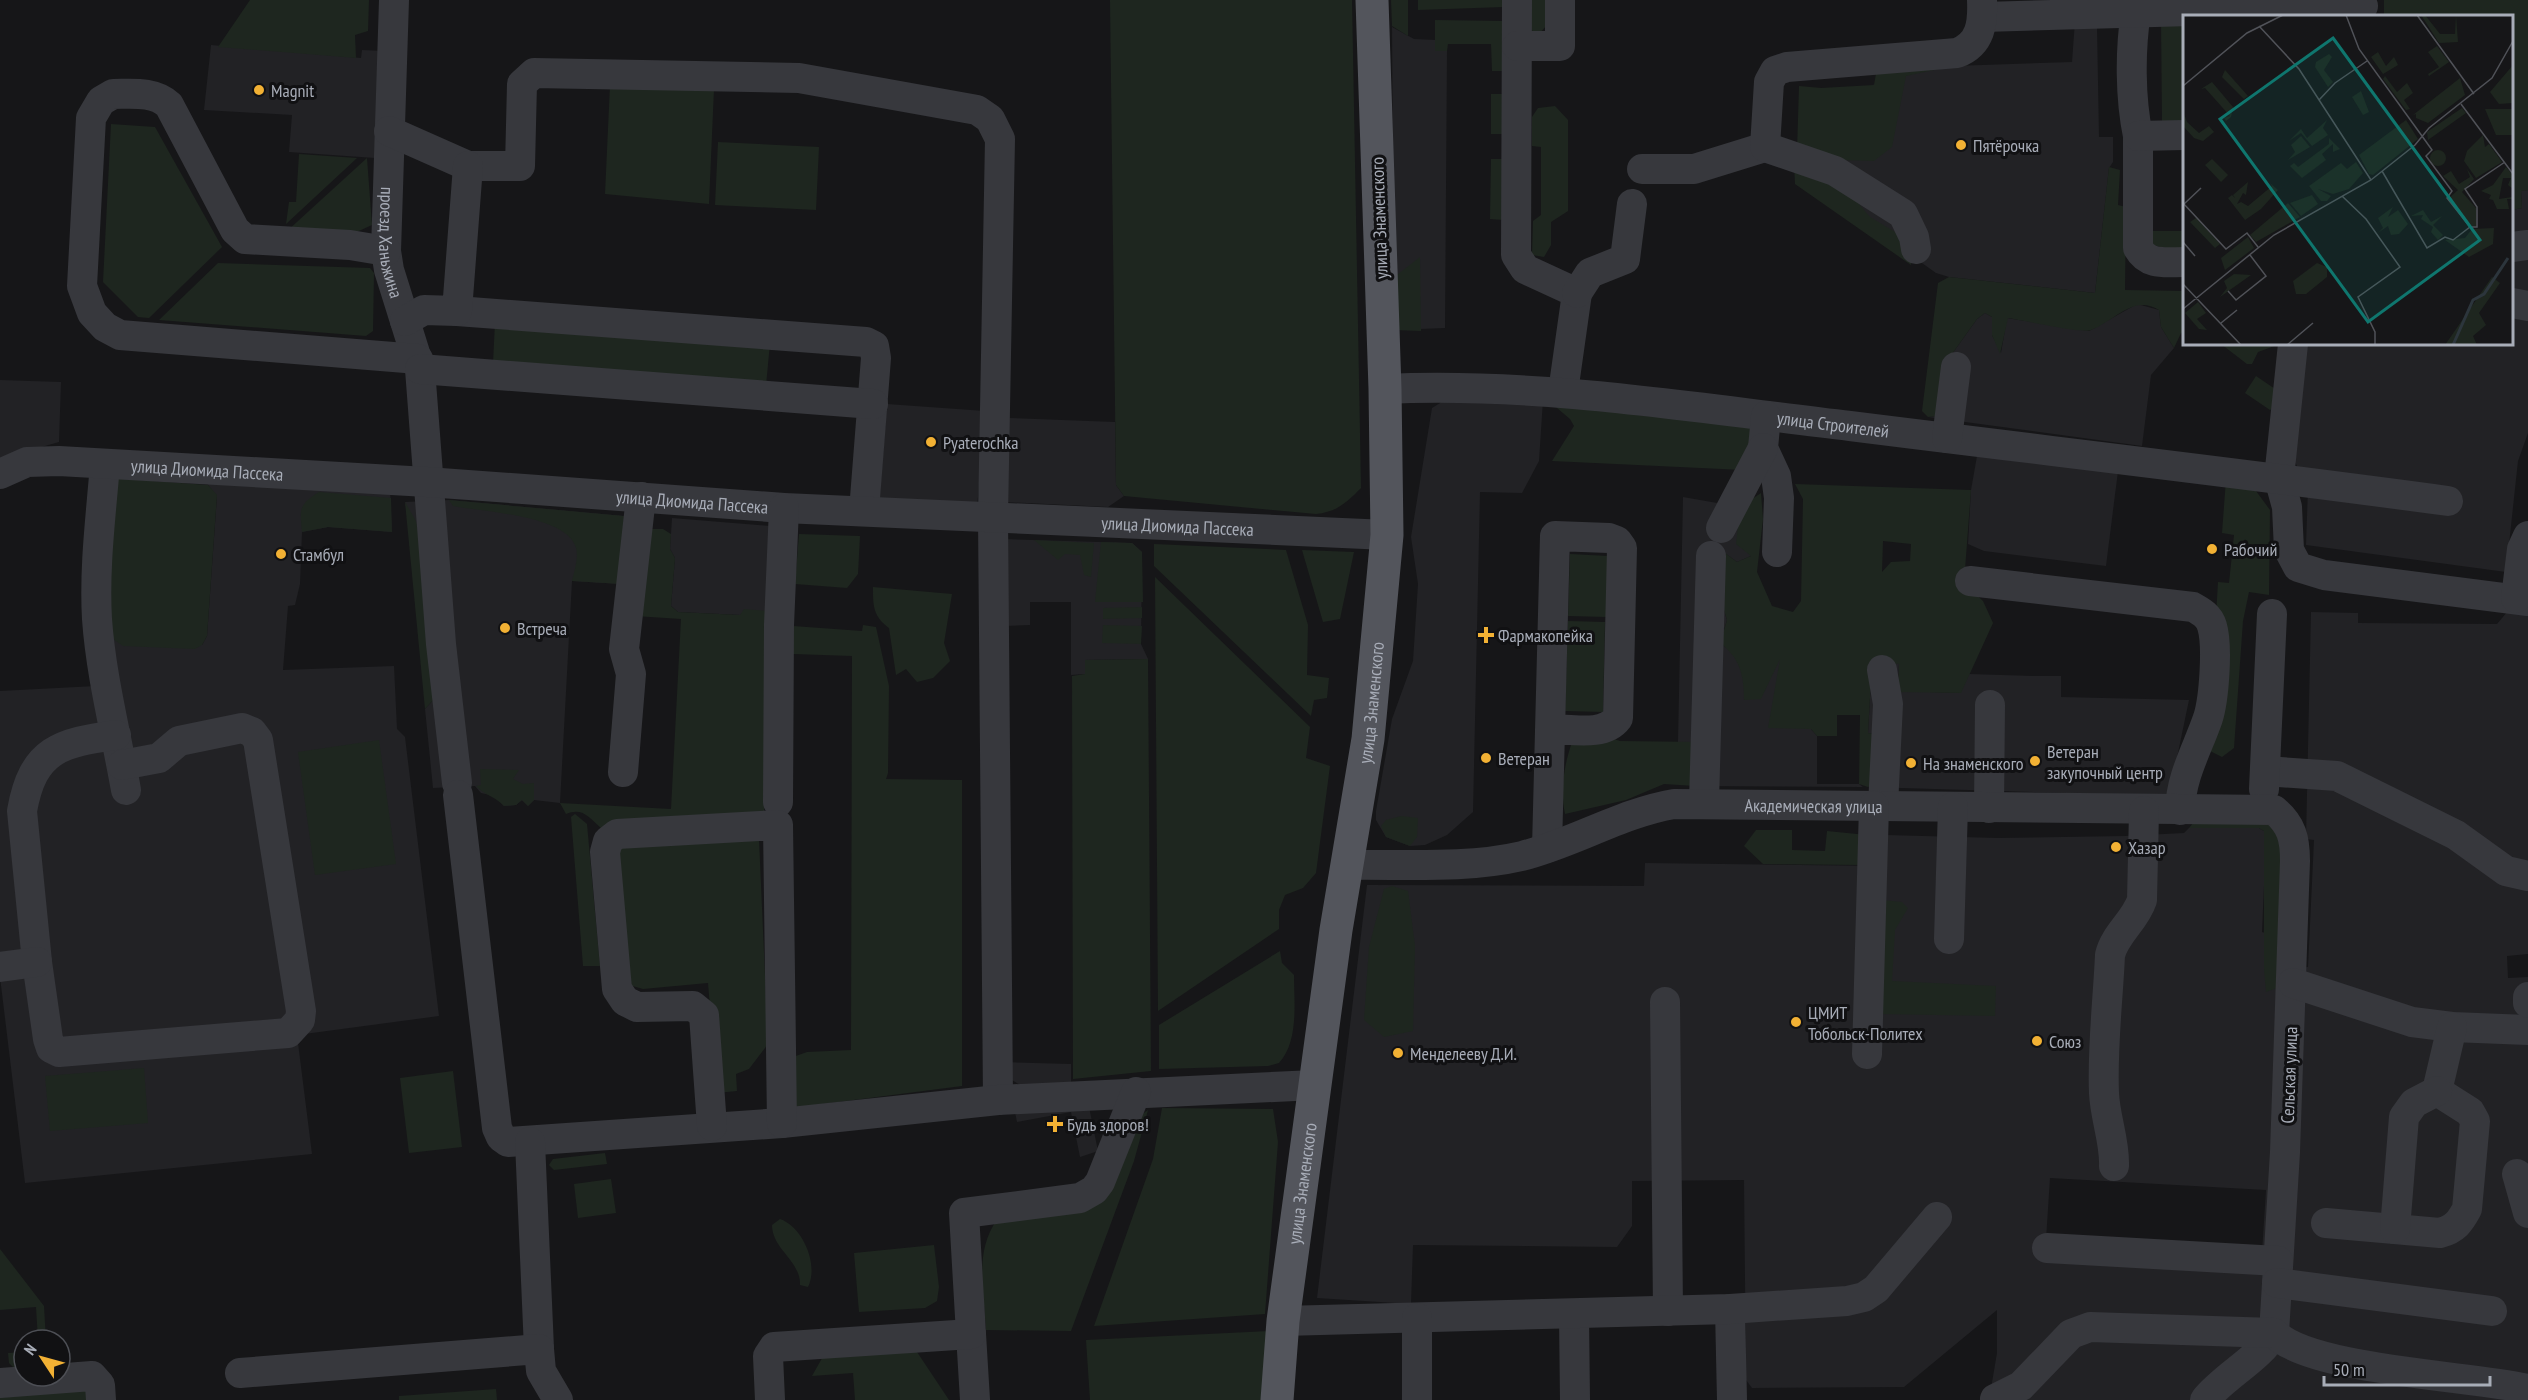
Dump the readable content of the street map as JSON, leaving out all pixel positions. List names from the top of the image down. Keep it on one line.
{"streets":{"main road":["улица Знаменского"],"street":["проезд Ханьжина","улица Строителей","улица Диомида Пассека","Академическая улица","Сельская улица"]},"crossings":[["улица Знаменского","проезд Ханьжина"],["улица Знаменского","улица Строителей"],["улица Знаменского","улица Диомида Пассека"],["улица Знаменского","Академическая улица"],["проезд Ханьжина","улица Диомида Пассека"],["Академическая улица","Сельская улица"]],"places":{"other":["Magnit","Пятёрочка","Pyaterochka","Рабочий","Стамбул","Встреча","Ветеран","Ветеран закупочный центр","На знаменского","Хазар","ЦМИТ Тобольск-Политех","Союз","Менделееву Д.И."],"health":["Фармакопейка","Будь здоров!"]},"scale_bar":"50 m","north":"top left"}
